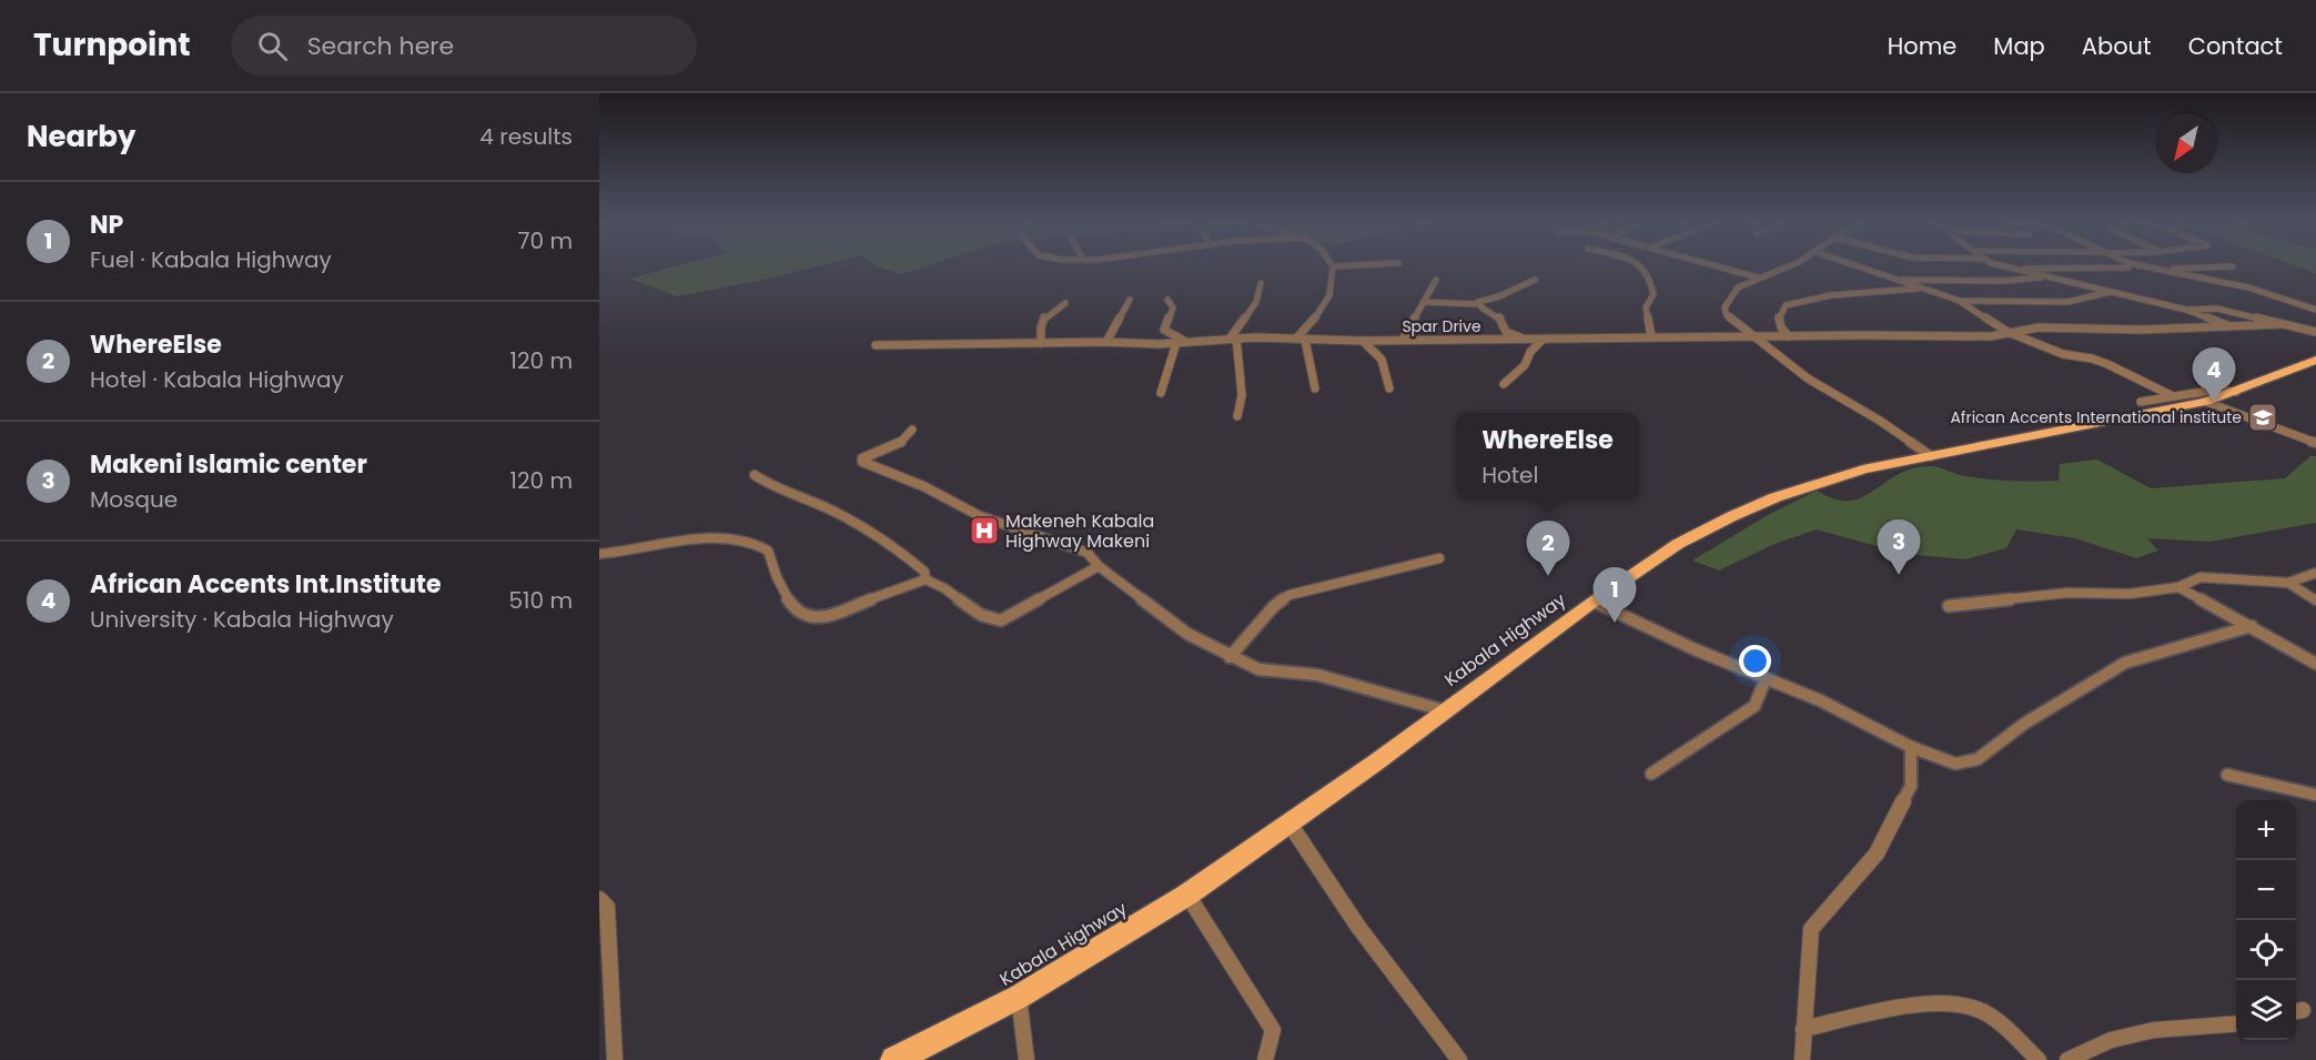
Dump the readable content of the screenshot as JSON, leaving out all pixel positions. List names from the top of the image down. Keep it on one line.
{"streets":{"main road":["Kabala Highway"],"street":["Spar Drive"]},"places":{"school or university":["African Accents International institute"],"hospital":["Makeneh Kabala Highway Makeni"]},"north":"bottom left","page":{"header":"Turnpoint","search":"Search here","nav":["Home","Map","About","Contact"],"heading":["Nearby","4 results"],"list":[{"mark":"1","name":"NP","note":"Fuel · Kabala Highway","value":"70 m"},{"mark":"2","name":"WhereElse","note":"Hotel · Kabala Highway","value":"120 m"},{"mark":"3","name":"Makeni Islamic center","note":"Mosque","value":"120 m"},{"mark":"4","name":"African Accents Int.Institute","note":"University · Kabala Highway","value":"510 m"}],"pins":["4","3","2","1"],"popup":["WhereElse","Hotel"],"map_buttons":["+","−"]}}
